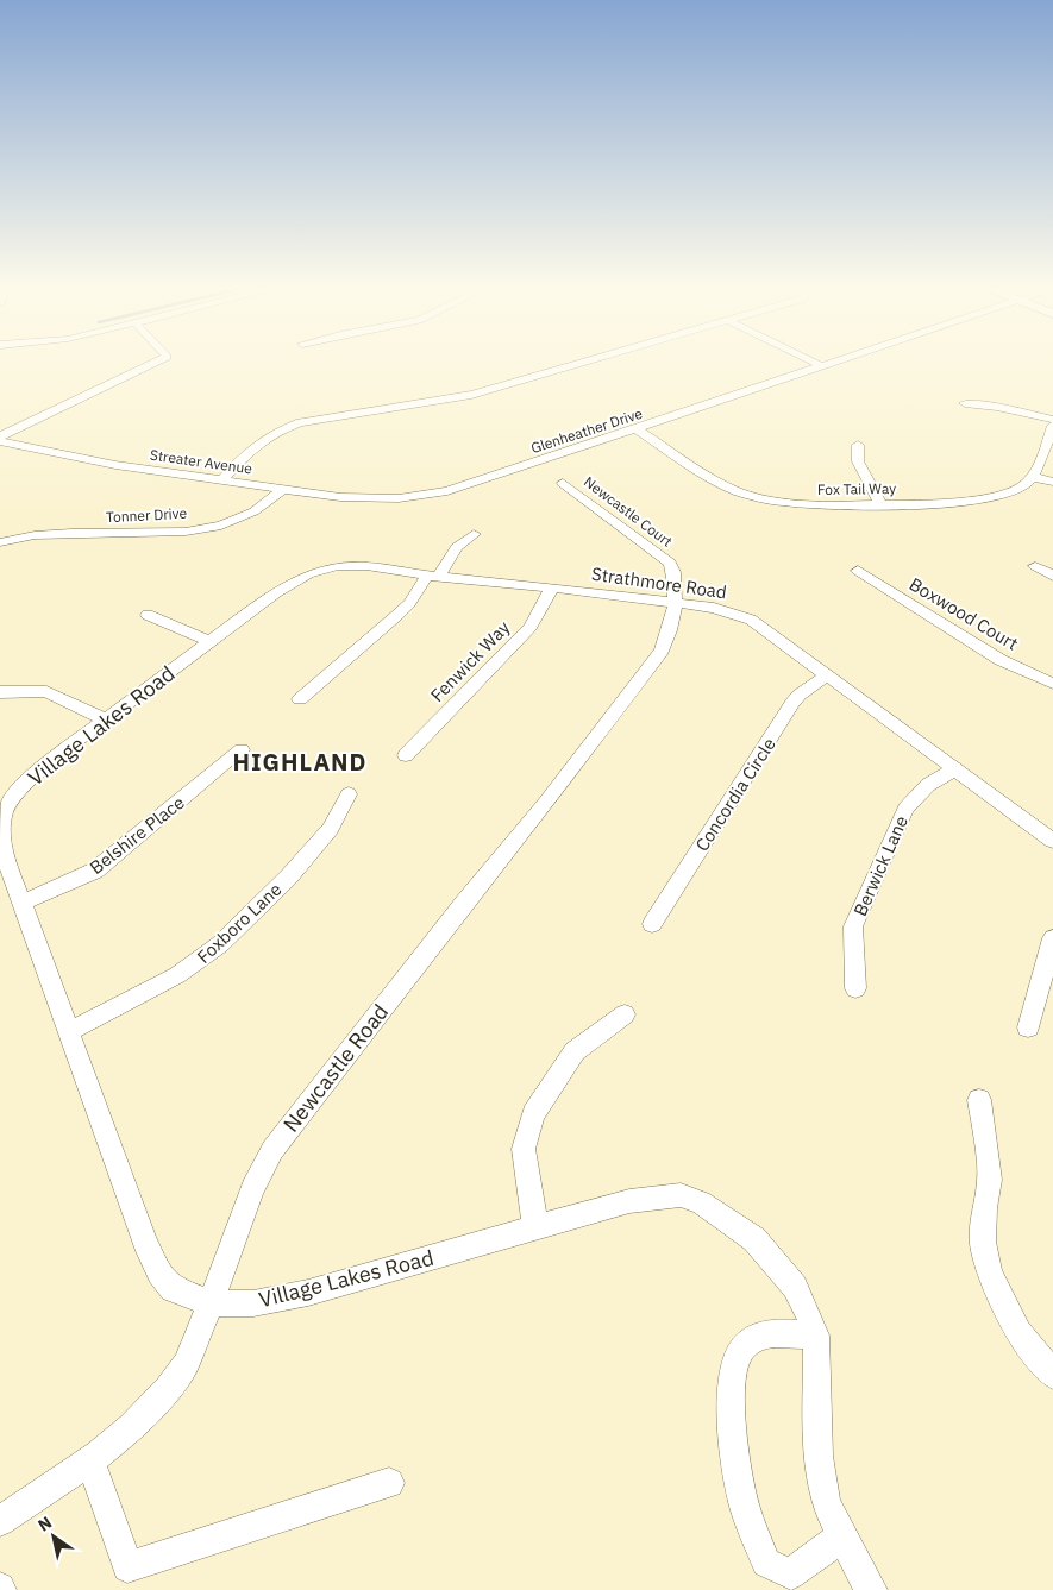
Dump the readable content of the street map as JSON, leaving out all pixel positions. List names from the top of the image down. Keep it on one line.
{"streets":{"street":["Glenheather Drive","Streater Avenue","Fox Tail Way","Newcastle Court","Tonner Drive","Strathmore Road","Boxwood Court","Fenwick Way","Village Lakes Road","Concordia Circle","Belshire Place","Berwick Lane","Foxboro Lane","Newcastle Road"]},"crossings":[["Glenheather Drive","Streater Avenue"],["Glenheather Drive","Fox Tail Way"],["Streater Avenue","Tonner Drive"],["Newcastle Court","Strathmore Road"],["Newcastle Court","Newcastle Road"],["Strathmore Road","Fenwick Way"],["Strathmore Road","Village Lakes Road"],["Strathmore Road","Concordia Circle"],["Strathmore Road","Berwick Lane"],["Strathmore Road","Newcastle Road"],["Village Lakes Road","Belshire Place"],["Village Lakes Road","Foxboro Lane"],["Village Lakes Road","Newcastle Road"]],"districts":["HIGHLAND"],"north":"top left"}
